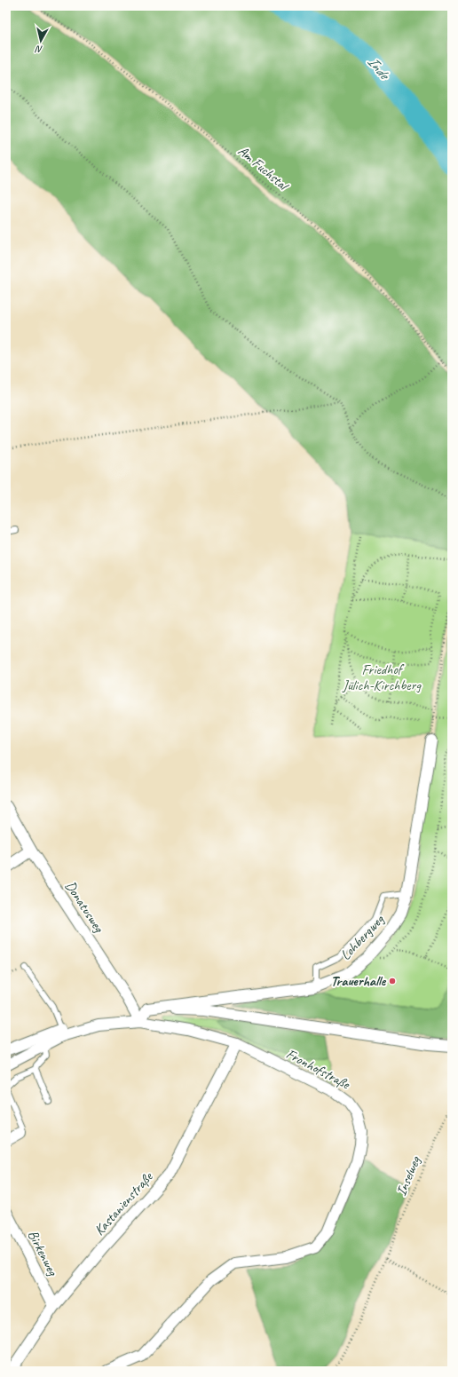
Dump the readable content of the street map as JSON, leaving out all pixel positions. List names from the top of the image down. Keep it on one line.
{"streets":{"street":["Donatusweg","Lohbergweg","Fronhofstraße","Kastanienstraße","Birkenweg"],"path":["Am Fuchstal","Inselweg"]},"crossings":[["Donatusweg","Lohbergweg"],["Donatusweg","Fronhofstraße"],["Lohbergweg","Fronhofstraße"],["Fronhofstraße","Kastanienstraße"],["Kastanienstraße","Birkenweg"]],"water":["Inde"],"parks":["Friedhof Jülich-Kirchberg"],"places":["Trauerhalle"],"north":"bottom"}
